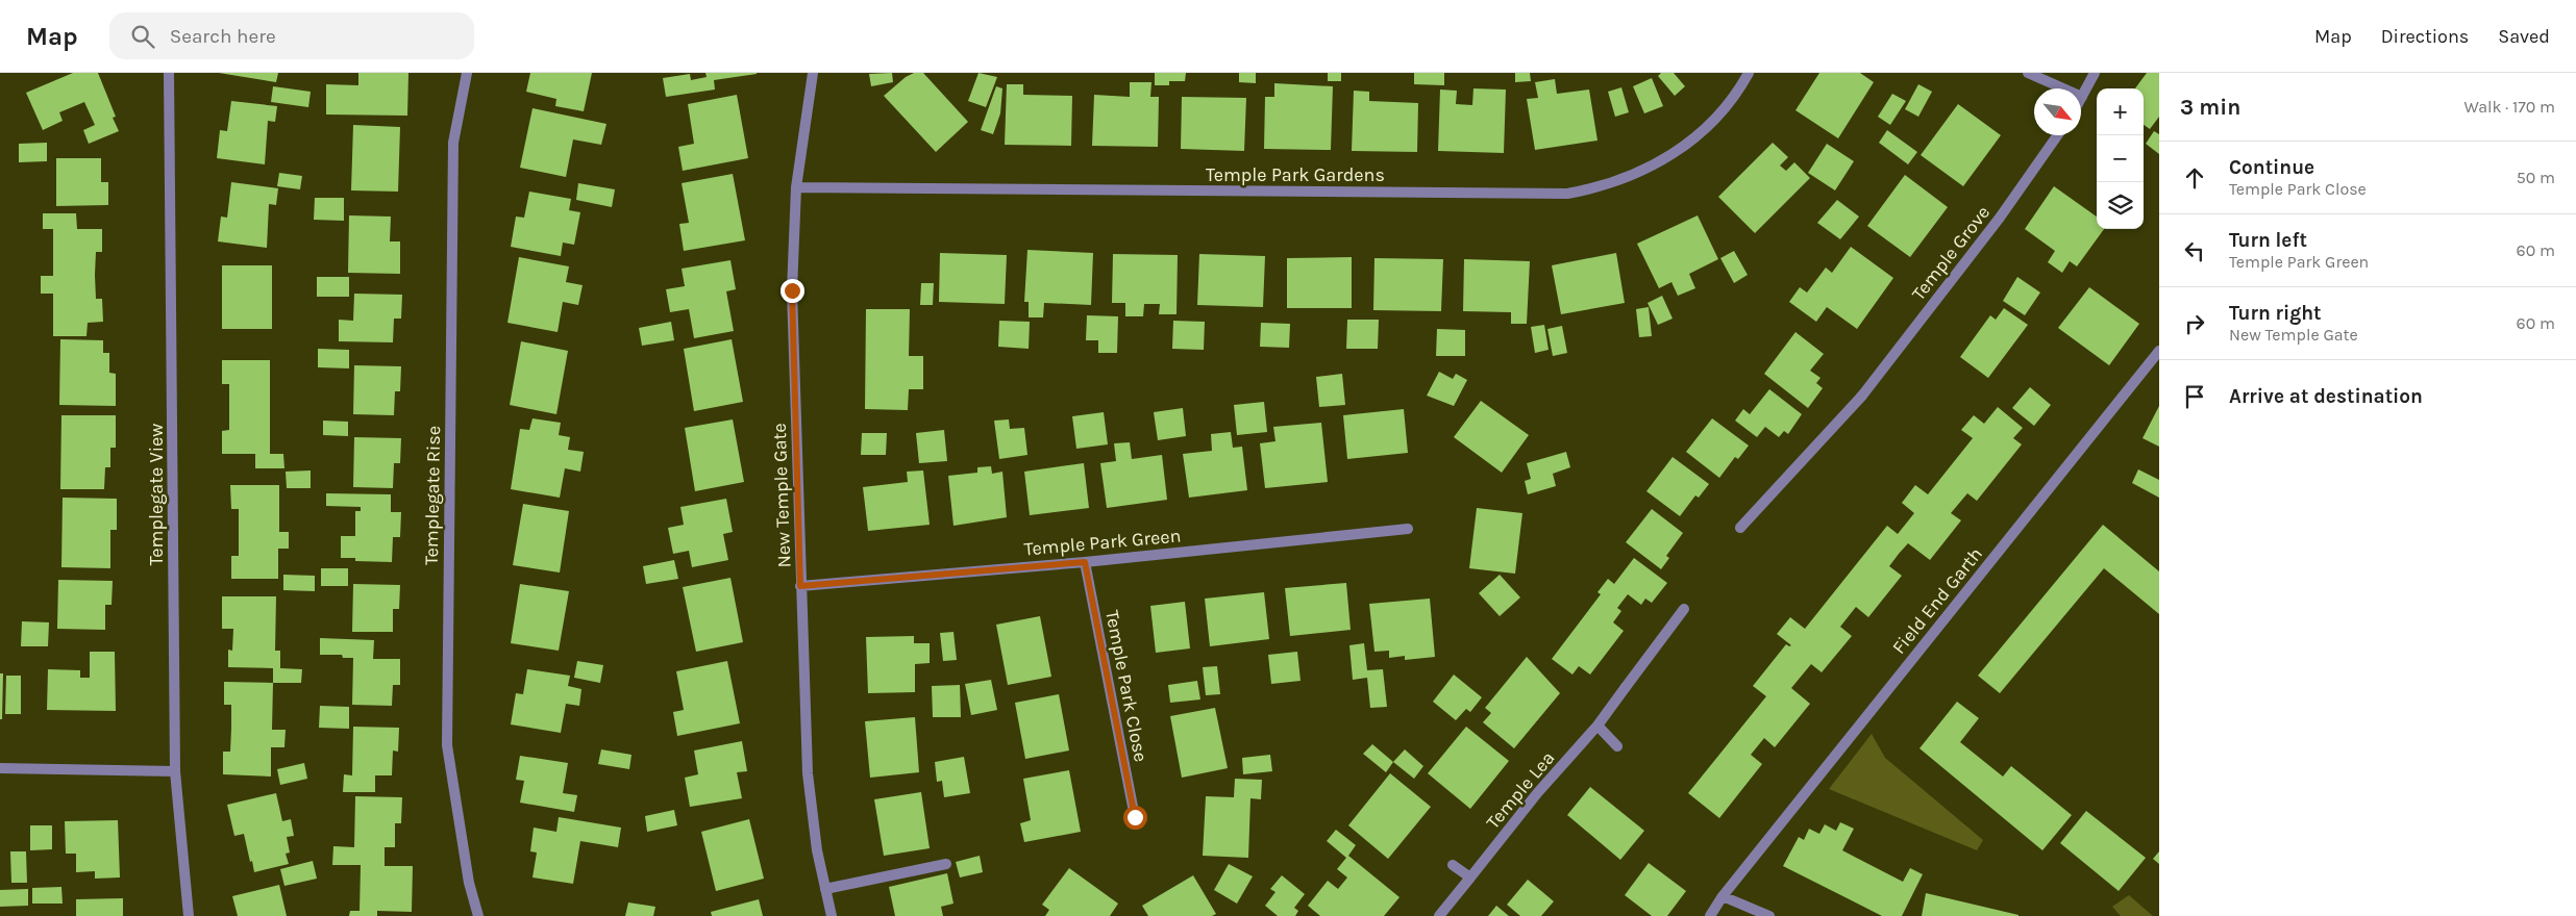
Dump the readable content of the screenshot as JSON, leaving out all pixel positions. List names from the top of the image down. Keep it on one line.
{"streets":{"street":["Temple Park Gardens","Temple Grove","Templegate View","Templegate Rise","New Temple Gate","Temple Park Green","Field End Garth","Temple Park Close","Temple Lea"]},"crossings":[["Temple Park Gardens","New Temple Gate"],["New Temple Gate","Temple Park Green"],["Temple Park Green","Temple Park Close"]],"north":"bottom right","page":{"header":"Map","search":"Search here","nav":["Map","Directions","Saved"],"heading":["3 min","Walk · 170 m"],"map_buttons":["+","−"],"list":[["Continue","Temple Park Close","50 m"],["Turn left","Temple Park Green","60 m"],["Turn right","New Temple Gate","60 m"],"Arrive at destination"]}}
